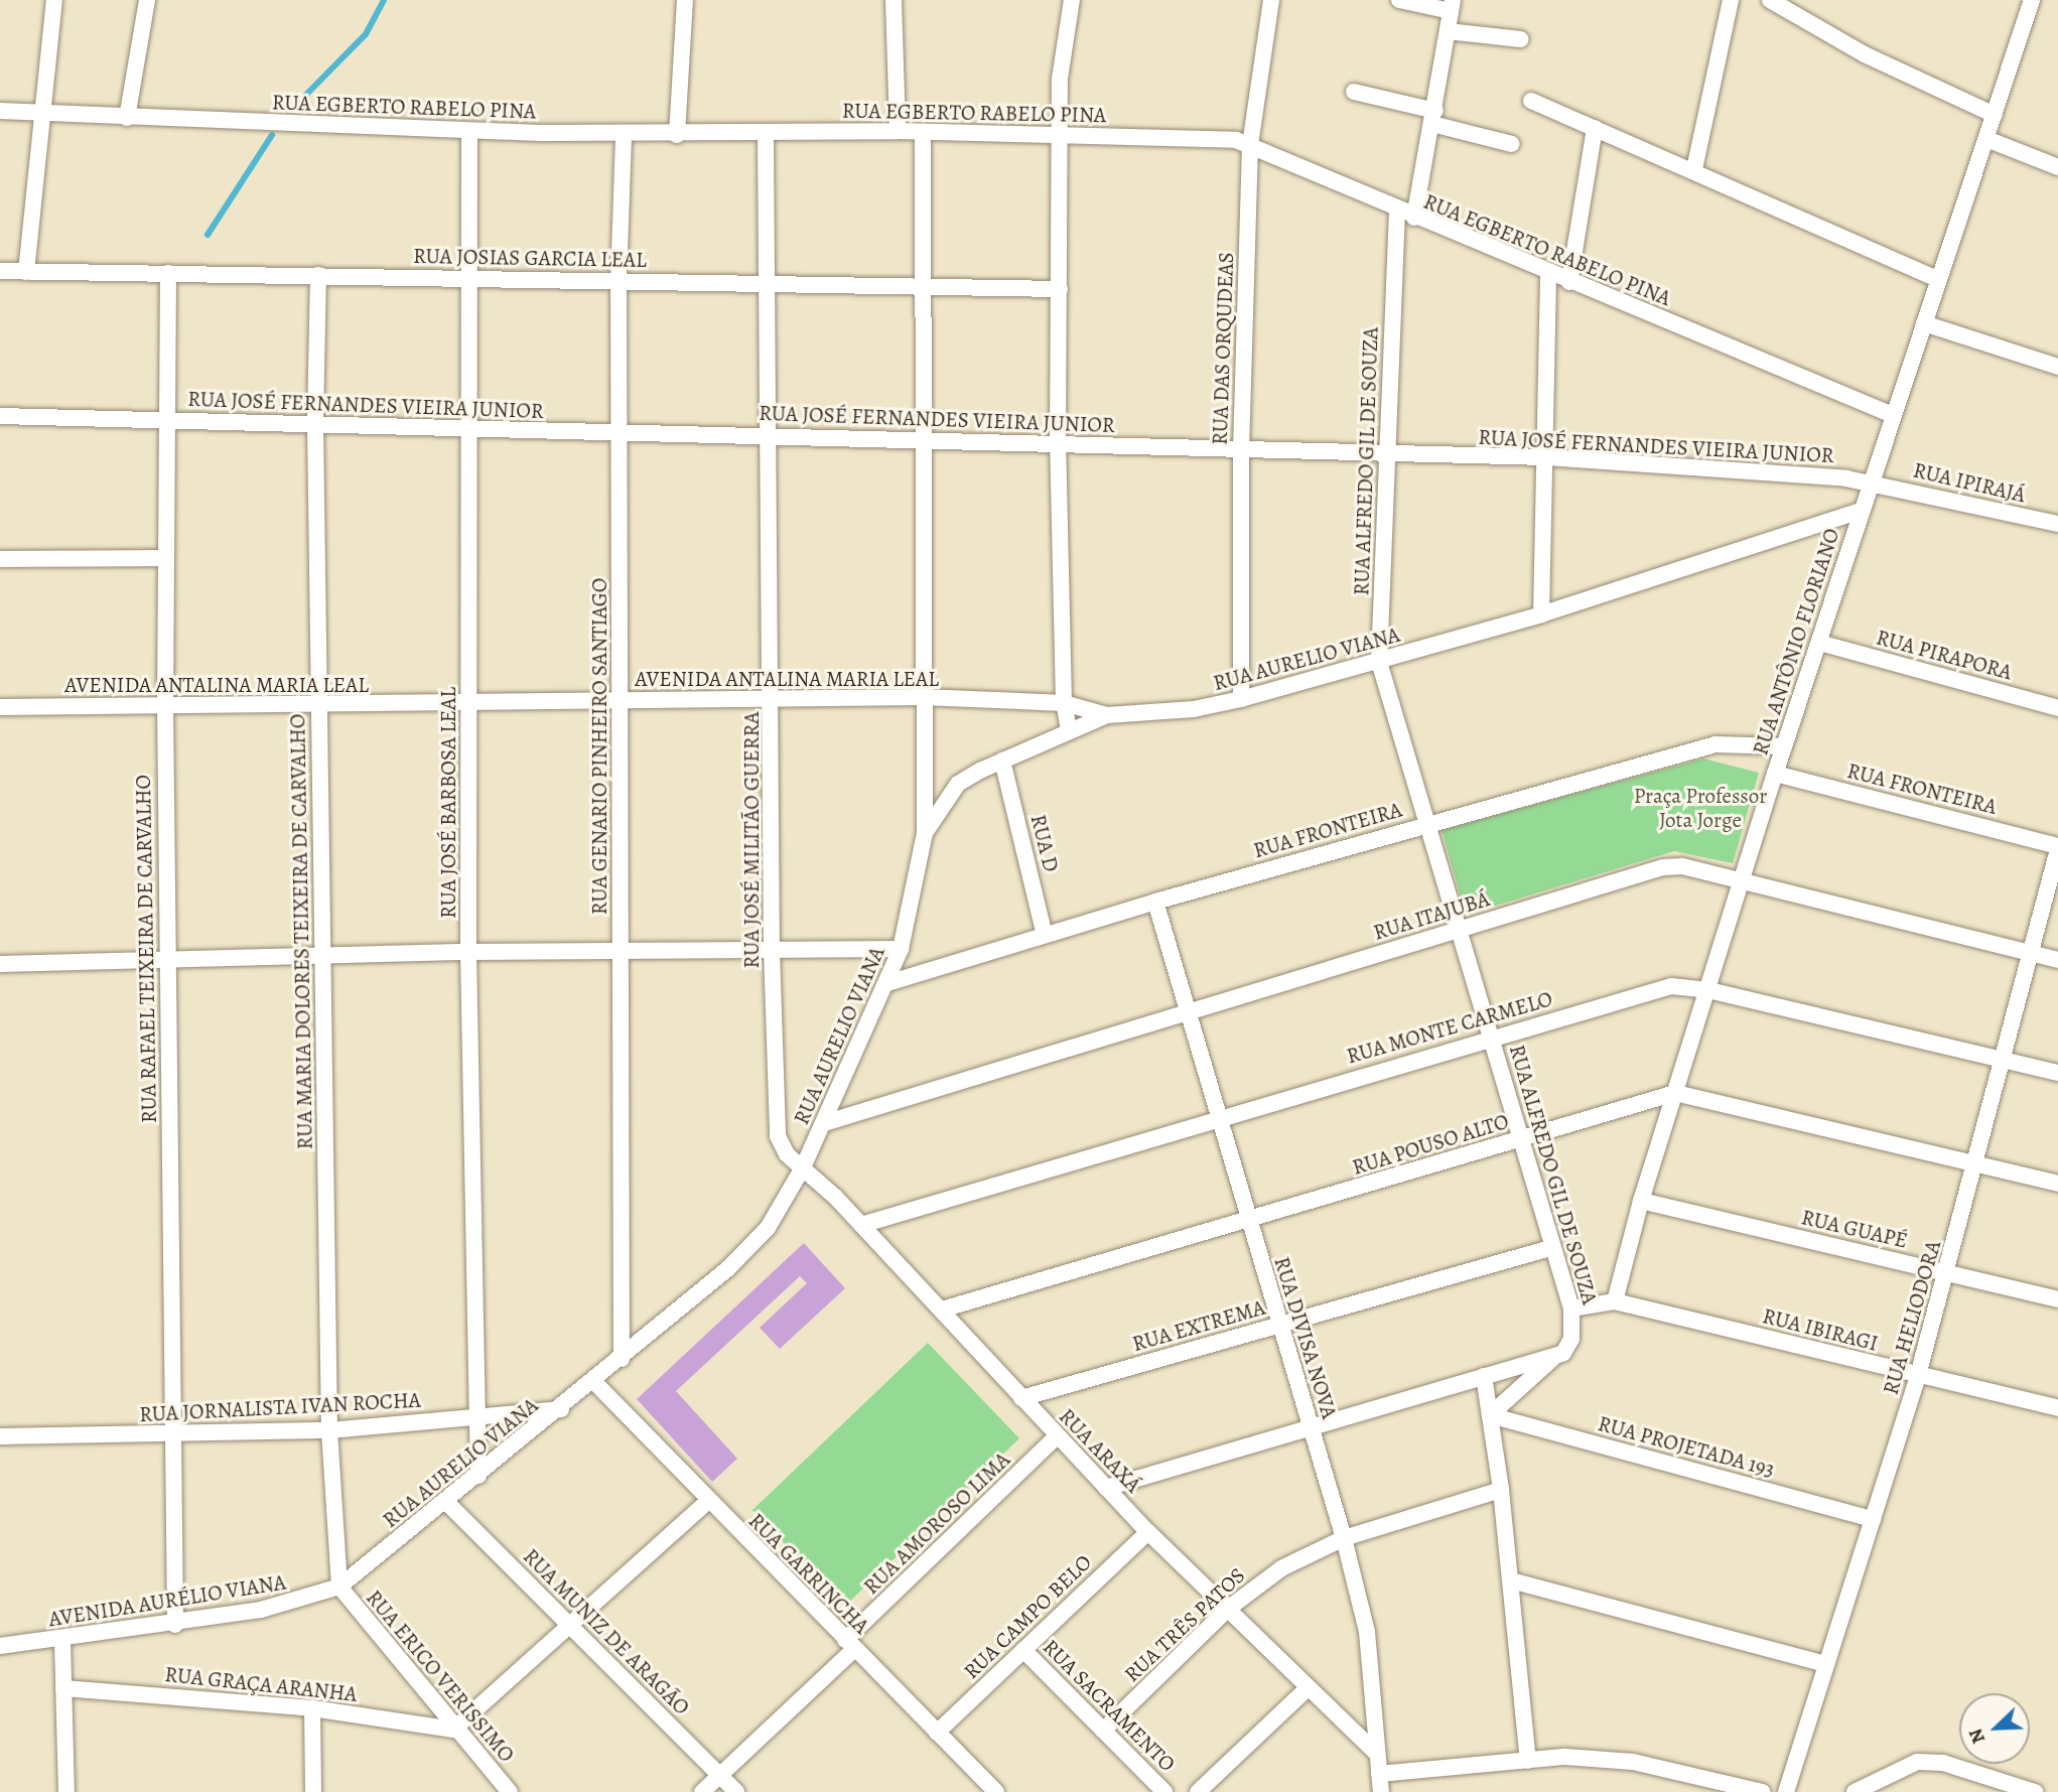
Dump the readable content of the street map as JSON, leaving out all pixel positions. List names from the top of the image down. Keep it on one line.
{"streets":{"street":["RUA EGBERTO RABELO PINA","RUA JOSIAS GARCIA LEAL","RUA DAS ORQUDEAS","RUA JOSÉ FERNANDES VIEIRA JUNIOR","RUA ALFREDO GIL DE SOUZA","RUA IPIRAJÁ","RUA ANTÔNIO FLORIANO","RUA PIRAPORA","RUA AURELIO VIANA","AVENIDA ANTALINA MARIA LEAL","RUA GENARIO PINHEIRO SANTIAGO","RUA FRONTEIRA","RUA JOSÉ BARBOSA LEAL","RUA JOSÉ MILITÃO GUERRA","RUA D","RUA ITAJUBÁ","RUA MARIA DOLORES TEIXEIRA DE CARVALHO","RUA RAFAEL TEIXEIRA DE CARVALHO","RUA MONTE CARMELO","RUA POUSO ALTO","RUA GUAPÉ","RUA HELIODORA","RUA EXTREMA","RUA IBIRAGI","RUA DIVISA NOVA","RUA JORNALISTA IVAN ROCHA","RUA PROJETADA 193","RUA ARAXÁ","RUA AMOROSO LIMA","RUA GARRINCHA","AVENIDA AURÉLIO VIANA","RUA CAMPO BELO","RUA TRÊS PATOS","RUA MUNIZ DE ARAGÃO","RUA ERICO VERISSIMO","RUA GRAÇA ARANHA","RUA SACRAMENTO"]},"crossings":[["RUA EGBERTO RABELO PINA","RUA DAS ORQUDEAS"],["RUA EGBERTO RABELO PINA","RUA ALFREDO GIL DE SOUZA"],["RUA EGBERTO RABELO PINA","RUA ANTÔNIO FLORIANO"],["RUA EGBERTO RABELO PINA","RUA GENARIO PINHEIRO SANTIAGO"],["RUA EGBERTO RABELO PINA","RUA JOSÉ BARBOSA LEAL"],["RUA EGBERTO RABELO PINA","RUA JOSÉ MILITÃO GUERRA"],["RUA JOSIAS GARCIA LEAL","RUA GENARIO PINHEIRO SANTIAGO"],["RUA JOSIAS GARCIA LEAL","RUA JOSÉ BARBOSA LEAL"],["RUA JOSIAS GARCIA LEAL","RUA JOSÉ MILITÃO GUERRA"],["RUA JOSIAS GARCIA LEAL","RUA MARIA DOLORES TEIXEIRA DE CARVALHO"],["RUA JOSIAS GARCIA LEAL","RUA RAFAEL TEIXEIRA DE CARVALHO"],["RUA DAS ORQUDEAS","RUA JOSÉ FERNANDES VIEIRA JUNIOR"],["RUA DAS ORQUDEAS","RUA AURELIO VIANA"],["RUA JOSÉ FERNANDES VIEIRA JUNIOR","RUA ALFREDO GIL DE SOUZA"],["RUA JOSÉ FERNANDES VIEIRA JUNIOR","RUA IPIRAJÁ"],["RUA JOSÉ FERNANDES VIEIRA JUNIOR","RUA ANTÔNIO FLORIANO"],["RUA JOSÉ FERNANDES VIEIRA JUNIOR","RUA GENARIO PINHEIRO SANTIAGO"],["RUA JOSÉ FERNANDES VIEIRA JUNIOR","RUA JOSÉ BARBOSA LEAL"],["RUA JOSÉ FERNANDES VIEIRA JUNIOR","RUA JOSÉ MILITÃO GUERRA"],["RUA JOSÉ FERNANDES VIEIRA JUNIOR","RUA MARIA DOLORES TEIXEIRA DE CARVALHO"],["RUA JOSÉ FERNANDES VIEIRA JUNIOR","RUA RAFAEL TEIXEIRA DE CARVALHO"],["RUA ALFREDO GIL DE SOUZA","RUA AURELIO VIANA"],["RUA ALFREDO GIL DE SOUZA","RUA FRONTEIRA"],["RUA ALFREDO GIL DE SOUZA","RUA ITAJUBÁ"],["RUA ALFREDO GIL DE SOUZA","RUA MONTE CARMELO"],["RUA ALFREDO GIL DE SOUZA","RUA POUSO ALTO"],["RUA ALFREDO GIL DE SOUZA","RUA EXTREMA"],["RUA ALFREDO GIL DE SOUZA","RUA IBIRAGI"],["RUA IPIRAJÁ","RUA ANTÔNIO FLORIANO"],["RUA ANTÔNIO FLORIANO","RUA PIRAPORA"],["RUA ANTÔNIO FLORIANO","RUA AURELIO VIANA"],["RUA ANTÔNIO FLORIANO","RUA FRONTEIRA"],["RUA ANTÔNIO FLORIANO","RUA ITAJUBÁ"],["RUA ANTÔNIO FLORIANO","RUA MONTE CARMELO"],["RUA ANTÔNIO FLORIANO","RUA POUSO ALTO"],["RUA ANTÔNIO FLORIANO","RUA GUAPÉ"],["RUA ANTÔNIO FLORIANO","RUA IBIRAGI"],["RUA AURELIO VIANA","AVENIDA ANTALINA MARIA LEAL"],["RUA AURELIO VIANA","RUA GENARIO PINHEIRO SANTIAGO"],["RUA AURELIO VIANA","RUA FRONTEIRA"],["RUA AURELIO VIANA","RUA JOSÉ BARBOSA LEAL"],["RUA AURELIO VIANA","RUA JOSÉ MILITÃO GUERRA"],["RUA AURELIO VIANA","RUA D"],["RUA AURELIO VIANA","RUA ITAJUBÁ"],["RUA AURELIO VIANA","RUA MARIA DOLORES TEIXEIRA DE CARVALHO"],["RUA AURELIO VIANA","RUA JORNALISTA IVAN ROCHA"],["RUA AURELIO VIANA","RUA ARAXÁ"],["RUA AURELIO VIANA","RUA GARRINCHA"],["RUA AURELIO VIANA","AVENIDA AURÉLIO VIANA"],["RUA AURELIO VIANA","RUA MUNIZ DE ARAGÃO"],["RUA AURELIO VIANA","RUA ERICO VERISSIMO"],["AVENIDA ANTALINA MARIA LEAL","RUA GENARIO PINHEIRO SANTIAGO"],["AVENIDA ANTALINA MARIA LEAL","RUA JOSÉ BARBOSA LEAL"],["AVENIDA ANTALINA MARIA LEAL","RUA JOSÉ MILITÃO GUERRA"],["AVENIDA ANTALINA MARIA LEAL","RUA MARIA DOLORES TEIXEIRA DE CARVALHO"],["AVENIDA ANTALINA MARIA LEAL","RUA RAFAEL TEIXEIRA DE CARVALHO"],["RUA FRONTEIRA","RUA D"],["RUA FRONTEIRA","RUA HELIODORA"],["RUA FRONTEIRA","RUA DIVISA NOVA"],["RUA JOSÉ BARBOSA LEAL","RUA JORNALISTA IVAN ROCHA"],["RUA JOSÉ MILITÃO GUERRA","RUA ARAXÁ"],["RUA ITAJUBÁ","RUA HELIODORA"],["RUA ITAJUBÁ","RUA DIVISA NOVA"],["RUA MARIA DOLORES TEIXEIRA DE CARVALHO","RUA JORNALISTA IVAN ROCHA"],["RUA MARIA DOLORES TEIXEIRA DE CARVALHO","AVENIDA AURÉLIO VIANA"],["RUA MARIA DOLORES TEIXEIRA DE CARVALHO","RUA ERICO VERISSIMO"],["RUA RAFAEL TEIXEIRA DE CARVALHO","RUA JORNALISTA IVAN ROCHA"],["RUA RAFAEL TEIXEIRA DE CARVALHO","AVENIDA AURÉLIO VIANA"],["RUA MONTE CARMELO","RUA HELIODORA"],["RUA MONTE CARMELO","RUA DIVISA NOVA"],["RUA MONTE CARMELO","RUA ARAXÁ"],["RUA POUSO ALTO","RUA HELIODORA"],["RUA POUSO ALTO","RUA DIVISA NOVA"],["RUA POUSO ALTO","RUA ARAXÁ"],["RUA GUAPÉ","RUA HELIODORA"],["RUA HELIODORA","RUA IBIRAGI"],["RUA HELIODORA","RUA PROJETADA 193"],["RUA EXTREMA","RUA DIVISA NOVA"],["RUA EXTREMA","RUA ARAXÁ"],["RUA DIVISA NOVA","RUA ARAXÁ"],["RUA DIVISA NOVA","RUA TRÊS PATOS"],["RUA ARAXÁ","RUA AMOROSO LIMA"],["RUA ARAXÁ","RUA CAMPO BELO"],["RUA ARAXÁ","RUA TRÊS PATOS"],["RUA AMOROSO LIMA","RUA GARRINCHA"],["RUA AMOROSO LIMA","RUA MUNIZ DE ARAGÃO"],["RUA GARRINCHA","RUA CAMPO BELO"],["AVENIDA AURÉLIO VIANA","RUA ERICO VERISSIMO"],["RUA CAMPO BELO","RUA SACRAMENTO"],["RUA TRÊS PATOS","RUA SACRAMENTO"],["RUA ERICO VERISSIMO","RUA GRAÇA ARANHA"]],"parks":["Praça Professor Jota Jorge"],"north":"bottom left"}
